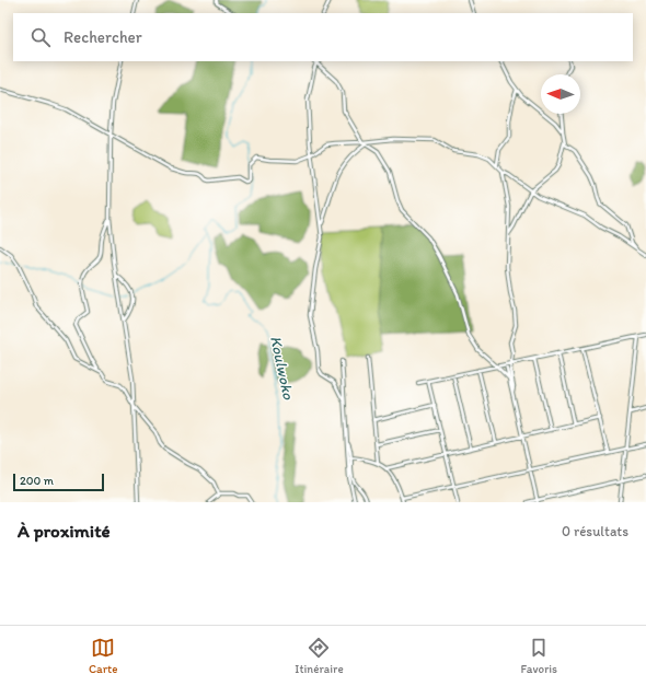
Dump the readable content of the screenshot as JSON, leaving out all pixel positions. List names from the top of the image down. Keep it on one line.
{"water":["Koulwoko"],"scale_bar":"200 m","north":"left","page":{"search":"Rechercher","scale":"200 m","heading":["À proximité","0 résultats"],"nav":["Carte","Itinéraire","Favoris"]}}
